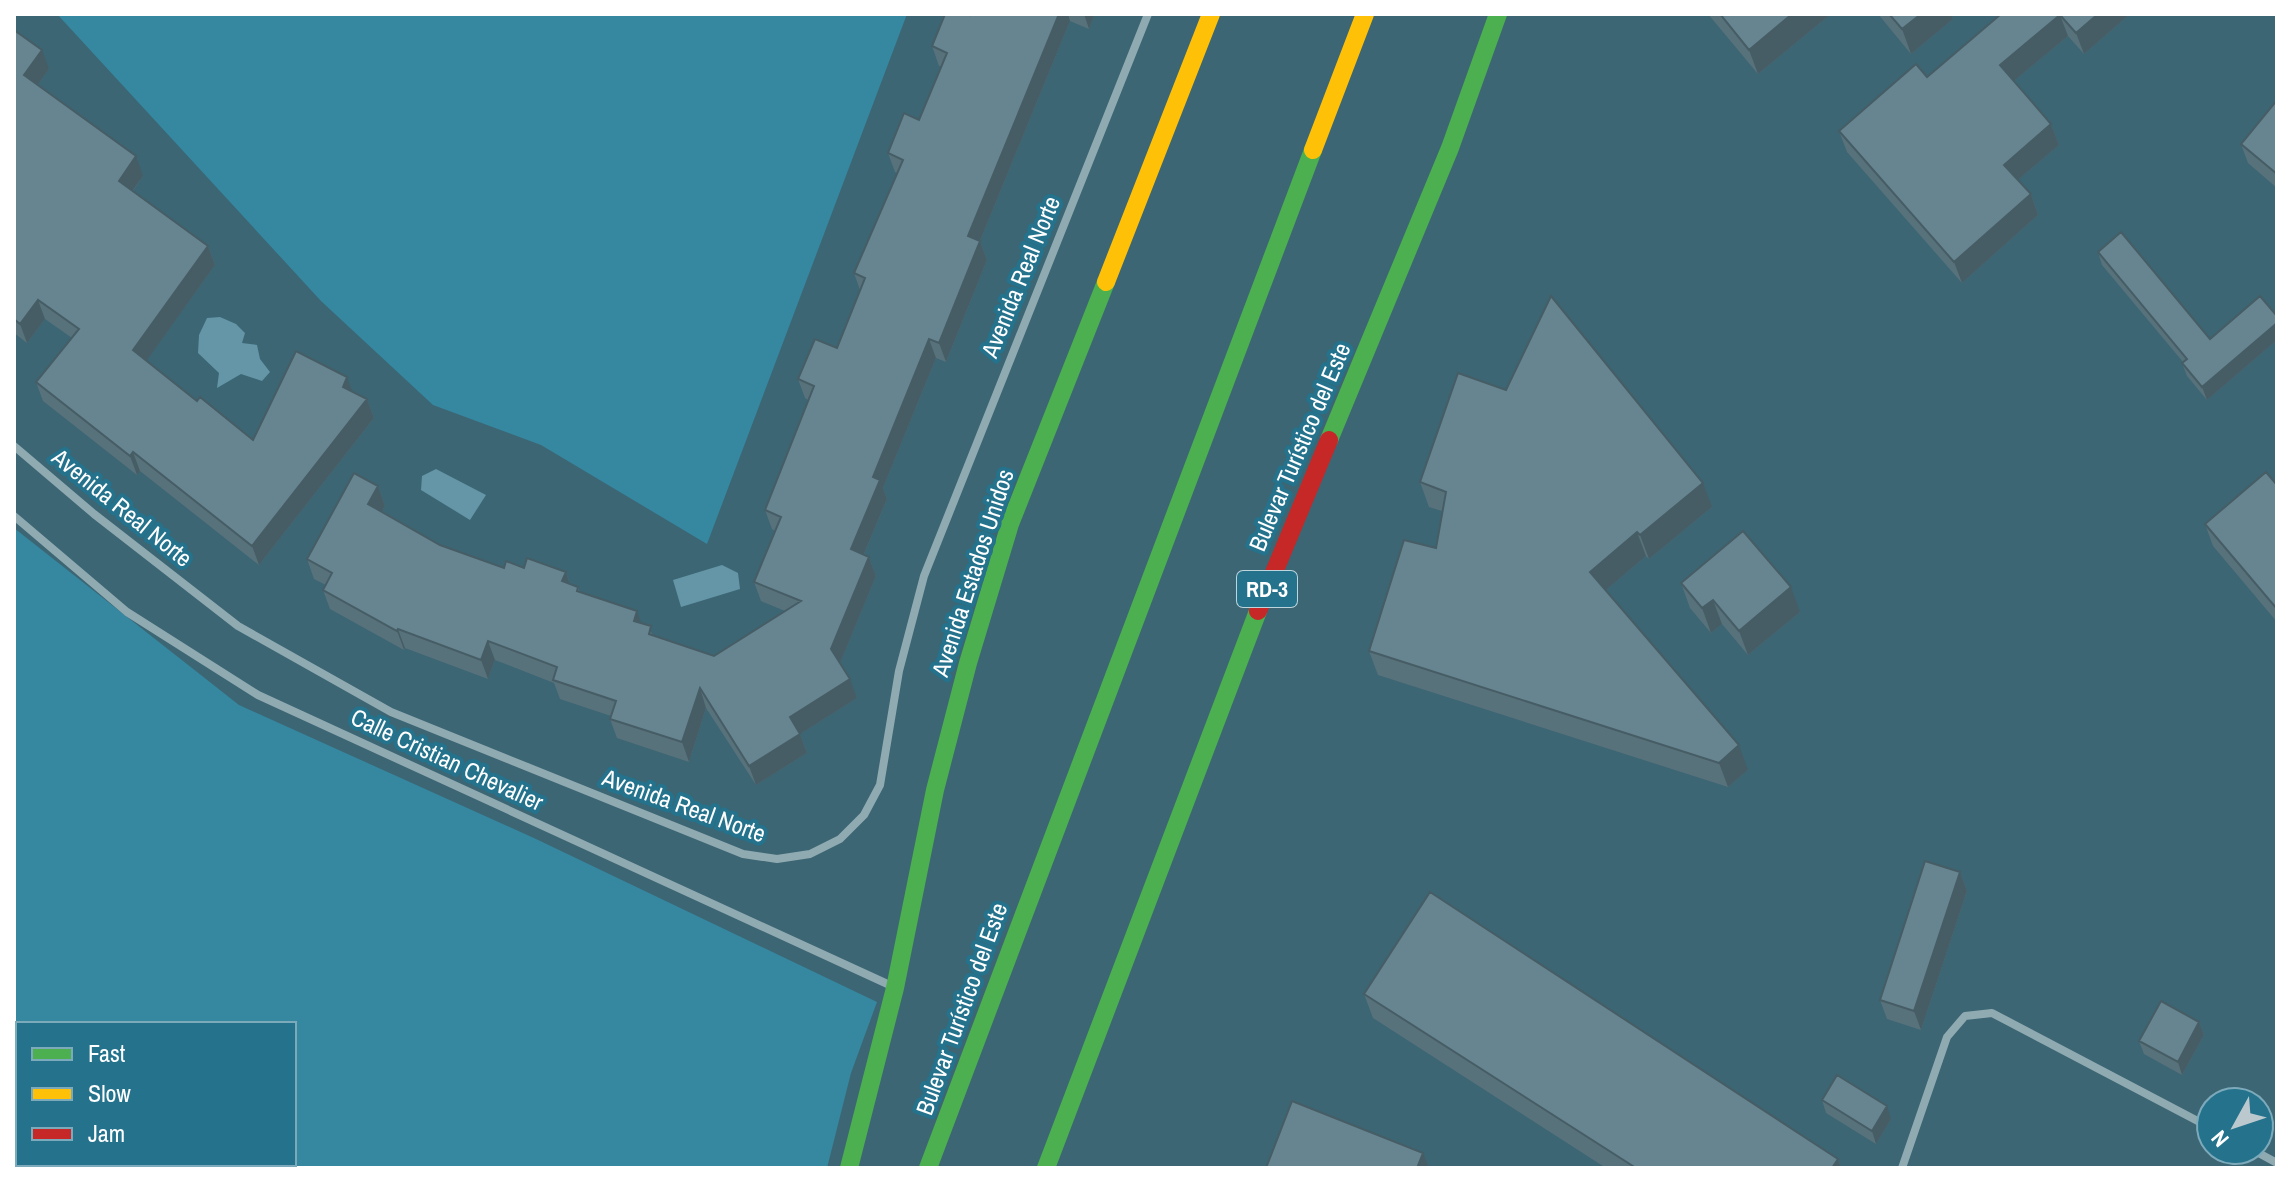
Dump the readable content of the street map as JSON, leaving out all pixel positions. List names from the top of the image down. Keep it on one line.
{"streets":{"main road":["Bulevar Turístico del Este","Avenida Estados Unidos","RD-3"],"street":["Avenida Real Norte","Calle Cristian Chevalier"]},"crossings":[["Avenida Estados Unidos","Calle Cristian Chevalier"]],"legend":["Fast","Slow","Jam"],"north":"bottom left"}
